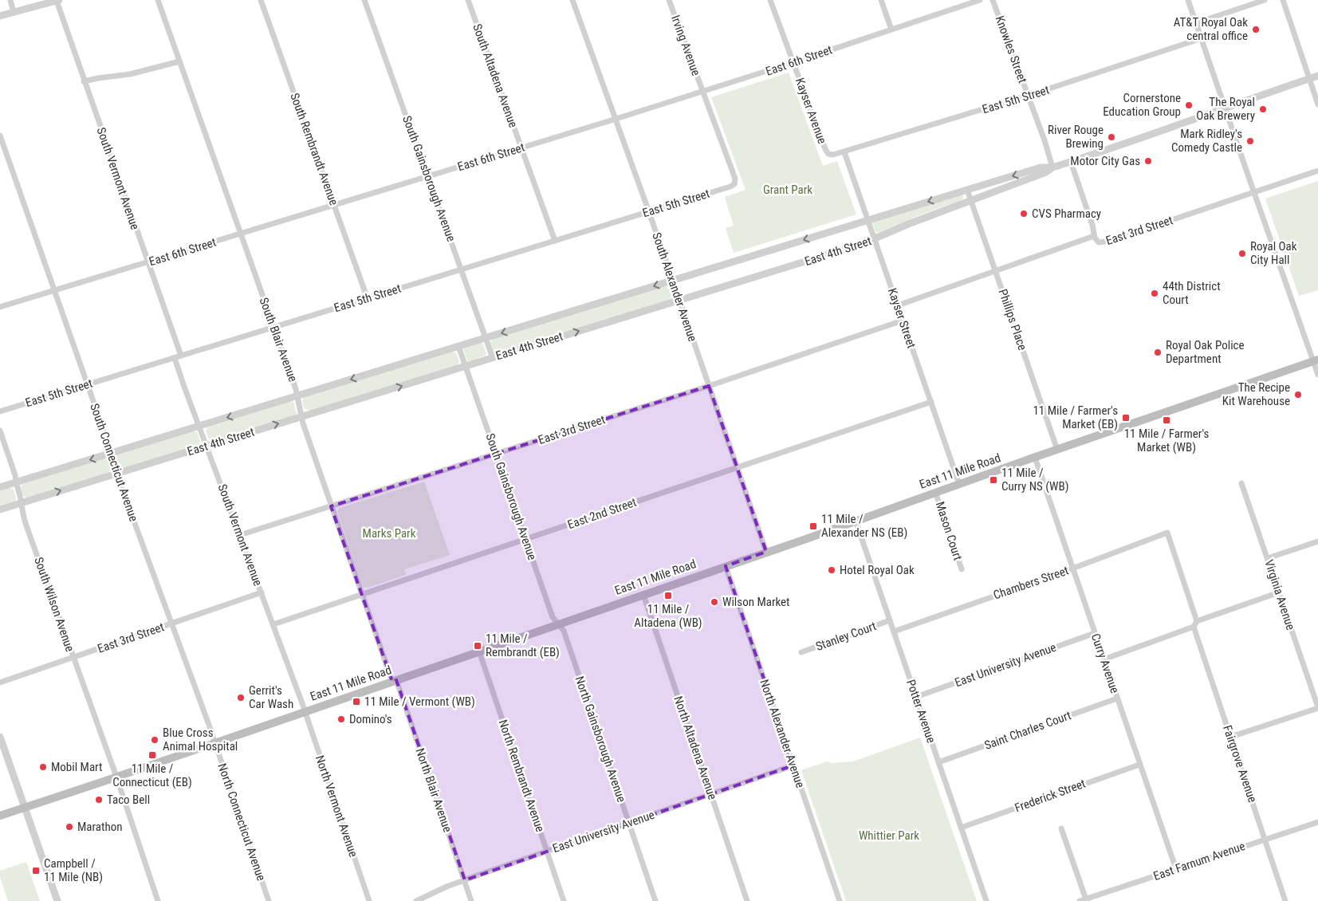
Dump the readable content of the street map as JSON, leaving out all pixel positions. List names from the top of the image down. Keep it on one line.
{"streets":{"main road":["East 11 Mile Road"],"street":["Irving Avenue","Knowles Street","East 6th Street","South Altadena Avenue","East 5th Street","Kayser Avenue","South Rembrandt Avenue","South Vermont Avenue","South Gainsborough Avenue","East 3rd Street","East 4th Street","South Alexander Avenue","Kayser Street","Phillips Place","South Blair Avenue","South Connecticut Avenue","East 2nd Street","Mason Court","Chambers Street","Virginia Avenue","South Wilson Avenue","Stanley Court","Curry Avenue","East University Avenue","Potter Avenue","Saint Charles Court","North Alexander Avenue","North Gainsborough Avenue","North Altadena Avenue","Fairgrove Avenue","North Rembrandt Avenue","North Blair Avenue","Frederick Street","North Vermont Avenue","North Connecticut Avenue","East Farnum Avenue"]},"crossings":[["Irving Avenue","East 6th Street"],["Irving Avenue","East 5th Street"],["Knowles Street","East 5th Street"],["Knowles Street","East 4th Street"],["East 6th Street","South Altadena Avenue"],["East 6th Street","Kayser Avenue"],["East 6th Street","South Rembrandt Avenue"],["East 6th Street","South Vermont Avenue"],["East 6th Street","South Gainsborough Avenue"],["East 6th Street","South Alexander Avenue"],["East 6th Street","South Blair Avenue"],["East 6th Street","South Connecticut Avenue"],["South Altadena Avenue","East 5th Street"],["East 5th Street","Kayser Avenue"],["East 5th Street","South Rembrandt Avenue"],["East 5th Street","South Vermont Avenue"],["East 5th Street","South Gainsborough Avenue"],["East 5th Street","South Alexander Avenue"],["East 5th Street","Kayser Street"],["East 5th Street","South Blair Avenue"],["East 5th Street","South Connecticut Avenue"],["South Vermont Avenue","East 3rd Street"],["South Vermont Avenue","East 4th Street"],["South Vermont Avenue","East 11 Mile Road"],["South Vermont Avenue","East 2nd Street"],["South Vermont Avenue","North Vermont Avenue"],["South Gainsborough Avenue","East 3rd Street"],["South Gainsborough Avenue","East 4th Street"],["South Gainsborough Avenue","East 11 Mile Road"],["South Gainsborough Avenue","East 2nd Street"],["South Gainsborough Avenue","North Gainsborough Avenue"],["East 3rd Street","South Alexander Avenue"],["East 3rd Street","Kayser Street"],["East 3rd Street","Phillips Place"],["East 3rd Street","South Blair Avenue"],["East 3rd Street","South Connecticut Avenue"],["East 3rd Street","South Wilson Avenue"],["East 4th Street","South Alexander Avenue"],["East 4th Street","Kayser Street"],["East 4th Street","Phillips Place"],["East 4th Street","South Blair Avenue"],["East 4th Street","South Connecticut Avenue"],["East 4th Street","South Wilson Avenue"],["South Alexander Avenue","East 11 Mile Road"],["South Alexander Avenue","East 2nd Street"],["Kayser Street","East 11 Mile Road"],["Kayser Street","East 2nd Street"],["Phillips Place","East 11 Mile Road"],["South Blair Avenue","East 11 Mile Road"],["South Blair Avenue","East 2nd Street"],["South Blair Avenue","North Blair Avenue"],["South Connecticut Avenue","East 11 Mile Road"],["South Connecticut Avenue","North Connecticut Avenue"],["East 11 Mile Road","Mason Court"],["East 11 Mile Road","South Wilson Avenue"],["East 11 Mile Road","Curry Avenue"],["East 11 Mile Road","Potter Avenue"],["East 11 Mile Road","North Alexander Avenue"],["East 11 Mile Road","North Gainsborough Avenue"],["East 11 Mile Road","North Altadena Avenue"],["East 11 Mile Road","North Rembrandt Avenue"],["East 11 Mile Road","North Blair Avenue"],["East 11 Mile Road","North Vermont Avenue"],["East 11 Mile Road","North Connecticut Avenue"],["Chambers Street","Curry Avenue"],["Chambers Street","Potter Avenue"],["Stanley Court","Potter Avenue"],["Curry Avenue","East University Avenue"],["Curry Avenue","Saint Charles Court"],["Curry Avenue","Frederick Street"],["Curry Avenue","East Farnum Avenue"],["East University Avenue","Potter Avenue"],["East University Avenue","North Alexander Avenue"],["East University Avenue","North Gainsborough Avenue"],["East University Avenue","North Altadena Avenue"],["East University Avenue","North Rembrandt Avenue"],["East University Avenue","North Blair Avenue"],["Potter Avenue","Saint Charles Court"],["Potter Avenue","Frederick Street"],["Fairgrove Avenue","East Farnum Avenue"]],"parks":["Grant Park","Marks Park","Whittier Park"],"places":{"other":["AT&T Royal Oak central office","Cornerstone Education Group","The Royal Oak Brewery","River Rouge Brewing","Mark Ridley's Comedy Castle","Motor City Gas","CVS Pharmacy","Royal Oak City Hall","44th District Court","Royal Oak Police Department","The Recipe Kit Warehouse","Hotel Royal Oak","Wilson Market","Gerrit's Car Wash","Domino's","Blue Cross Animal Hospital","Mobil Mart","Taco Bell","Marathon"],"transit":["11 Mile / Farmer's Market (EB)","11 Mile / Farmer's Market (WB)","11 Mile / Curry NS (WB)","11 Mile / Alexander NS (EB)","11 Mile / Altadena (WB)","11 Mile / Rembrandt (EB)","11 Mile / Vermont (WB)","11 Mile / Connecticut (EB)","Campbell / 11 Mile (NB)"]}}
